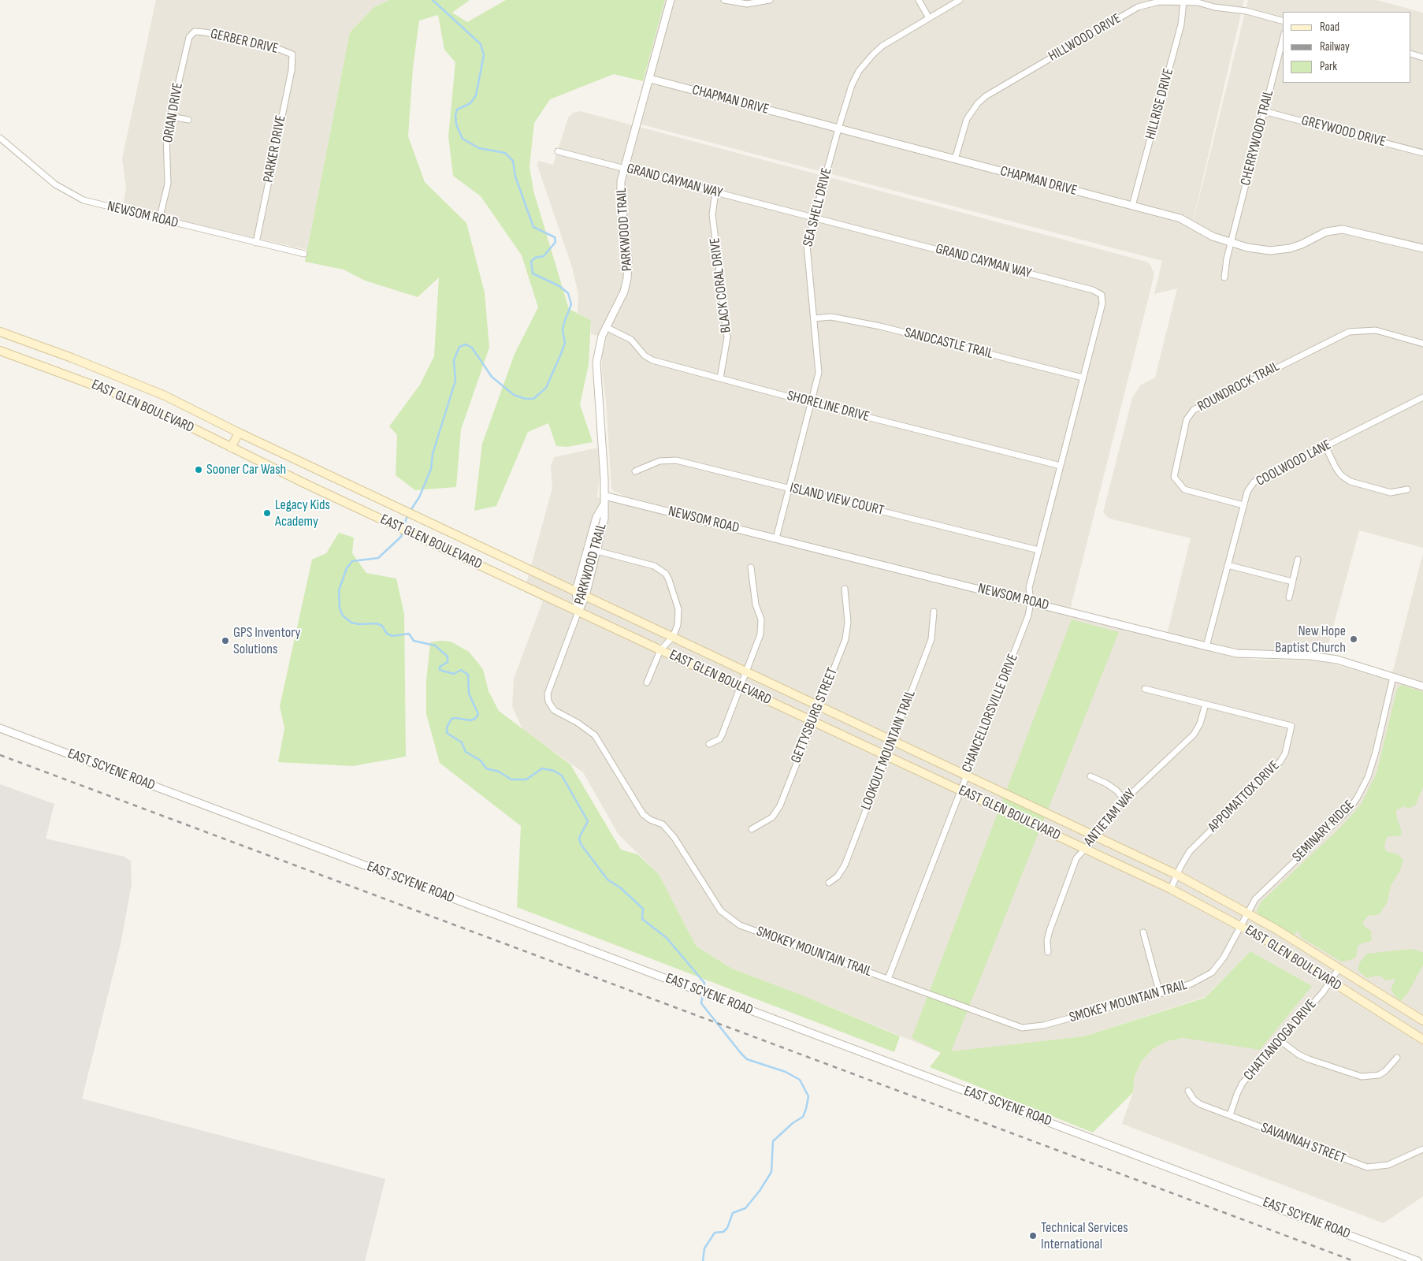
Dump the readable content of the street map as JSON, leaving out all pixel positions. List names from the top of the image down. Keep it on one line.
{"streets":{"main road":["EAST GLEN BOULEVARD"],"street":["HILLWOOD DRIVE","GERBER DRIVE","CHAPMAN DRIVE","HILLRISE DRIVE","ORIAN DRIVE","GREYWOOD DRIVE","CHERRYWOOD TRAIL","PARKER DRIVE","GRAND CAYMAN WAY","SEA SHELL DRIVE","NEWSOM ROAD","PARKWOOD TRAIL","BLACK CORAL DRIVE","SANDCASTLE TRAIL","ROUNDROCK TRAIL","SHORELINE DRIVE","COOLWOOD LANE","ISLAND VIEW COURT","CHANCELLORSVILLE DRIVE","GETTYSBURG STREET","LOOKOUT MOUNTAIN TRAIL","EAST SCYENE ROAD","APPOMATTOX DRIVE","ANTIETAM WAY","SEMINARY RIDGE","SMOKEY MOUNTAIN TRAIL","CHATTANOOGA DRIVE","SAVANNAH STREET"]},"crossings":[["HILLWOOD DRIVE","CHAPMAN DRIVE"],["HILLWOOD DRIVE","HILLRISE DRIVE"],["GERBER DRIVE","ORIAN DRIVE"],["GERBER DRIVE","PARKER DRIVE"],["CHAPMAN DRIVE","HILLRISE DRIVE"],["CHAPMAN DRIVE","CHERRYWOOD TRAIL"],["CHAPMAN DRIVE","SEA SHELL DRIVE"],["CHAPMAN DRIVE","PARKWOOD TRAIL"],["ORIAN DRIVE","NEWSOM ROAD"],["GREYWOOD DRIVE","CHERRYWOOD TRAIL"],["PARKER DRIVE","NEWSOM ROAD"],["GRAND CAYMAN WAY","SEA SHELL DRIVE"],["GRAND CAYMAN WAY","NEWSOM ROAD"],["GRAND CAYMAN WAY","PARKWOOD TRAIL"],["GRAND CAYMAN WAY","BLACK CORAL DRIVE"],["GRAND CAYMAN WAY","SANDCASTLE TRAIL"],["GRAND CAYMAN WAY","SHORELINE DRIVE"],["GRAND CAYMAN WAY","ISLAND VIEW COURT"],["GRAND CAYMAN WAY","CHANCELLORSVILLE DRIVE"],["SEA SHELL DRIVE","NEWSOM ROAD"],["SEA SHELL DRIVE","SANDCASTLE TRAIL"],["SEA SHELL DRIVE","SHORELINE DRIVE"],["SEA SHELL DRIVE","ISLAND VIEW COURT"],["NEWSOM ROAD","PARKWOOD TRAIL"],["NEWSOM ROAD","COOLWOOD LANE"],["NEWSOM ROAD","CHANCELLORSVILLE DRIVE"],["NEWSOM ROAD","SEMINARY RIDGE"],["PARKWOOD TRAIL","EAST GLEN BOULEVARD"],["PARKWOOD TRAIL","SHORELINE DRIVE"],["PARKWOOD TRAIL","SMOKEY MOUNTAIN TRAIL"],["BLACK CORAL DRIVE","SHORELINE DRIVE"],["ROUNDROCK TRAIL","COOLWOOD LANE"],["EAST GLEN BOULEVARD","CHANCELLORSVILLE DRIVE"],["EAST GLEN BOULEVARD","GETTYSBURG STREET"],["EAST GLEN BOULEVARD","LOOKOUT MOUNTAIN TRAIL"],["EAST GLEN BOULEVARD","APPOMATTOX DRIVE"],["EAST GLEN BOULEVARD","ANTIETAM WAY"],["EAST GLEN BOULEVARD","SEMINARY RIDGE"],["EAST GLEN BOULEVARD","SMOKEY MOUNTAIN TRAIL"],["EAST GLEN BOULEVARD","CHATTANOOGA DRIVE"],["CHANCELLORSVILLE DRIVE","SMOKEY MOUNTAIN TRAIL"],["APPOMATTOX DRIVE","ANTIETAM WAY"],["SEMINARY RIDGE","SMOKEY MOUNTAIN TRAIL"],["CHATTANOOGA DRIVE","SAVANNAH STREET"]],"places":["Sooner Car Wash","Legacy Kids Academy","New Hope Baptist Church","GPS Inventory Solutions","Technical Services International"],"legend":["Road","Railway","Park"]}
